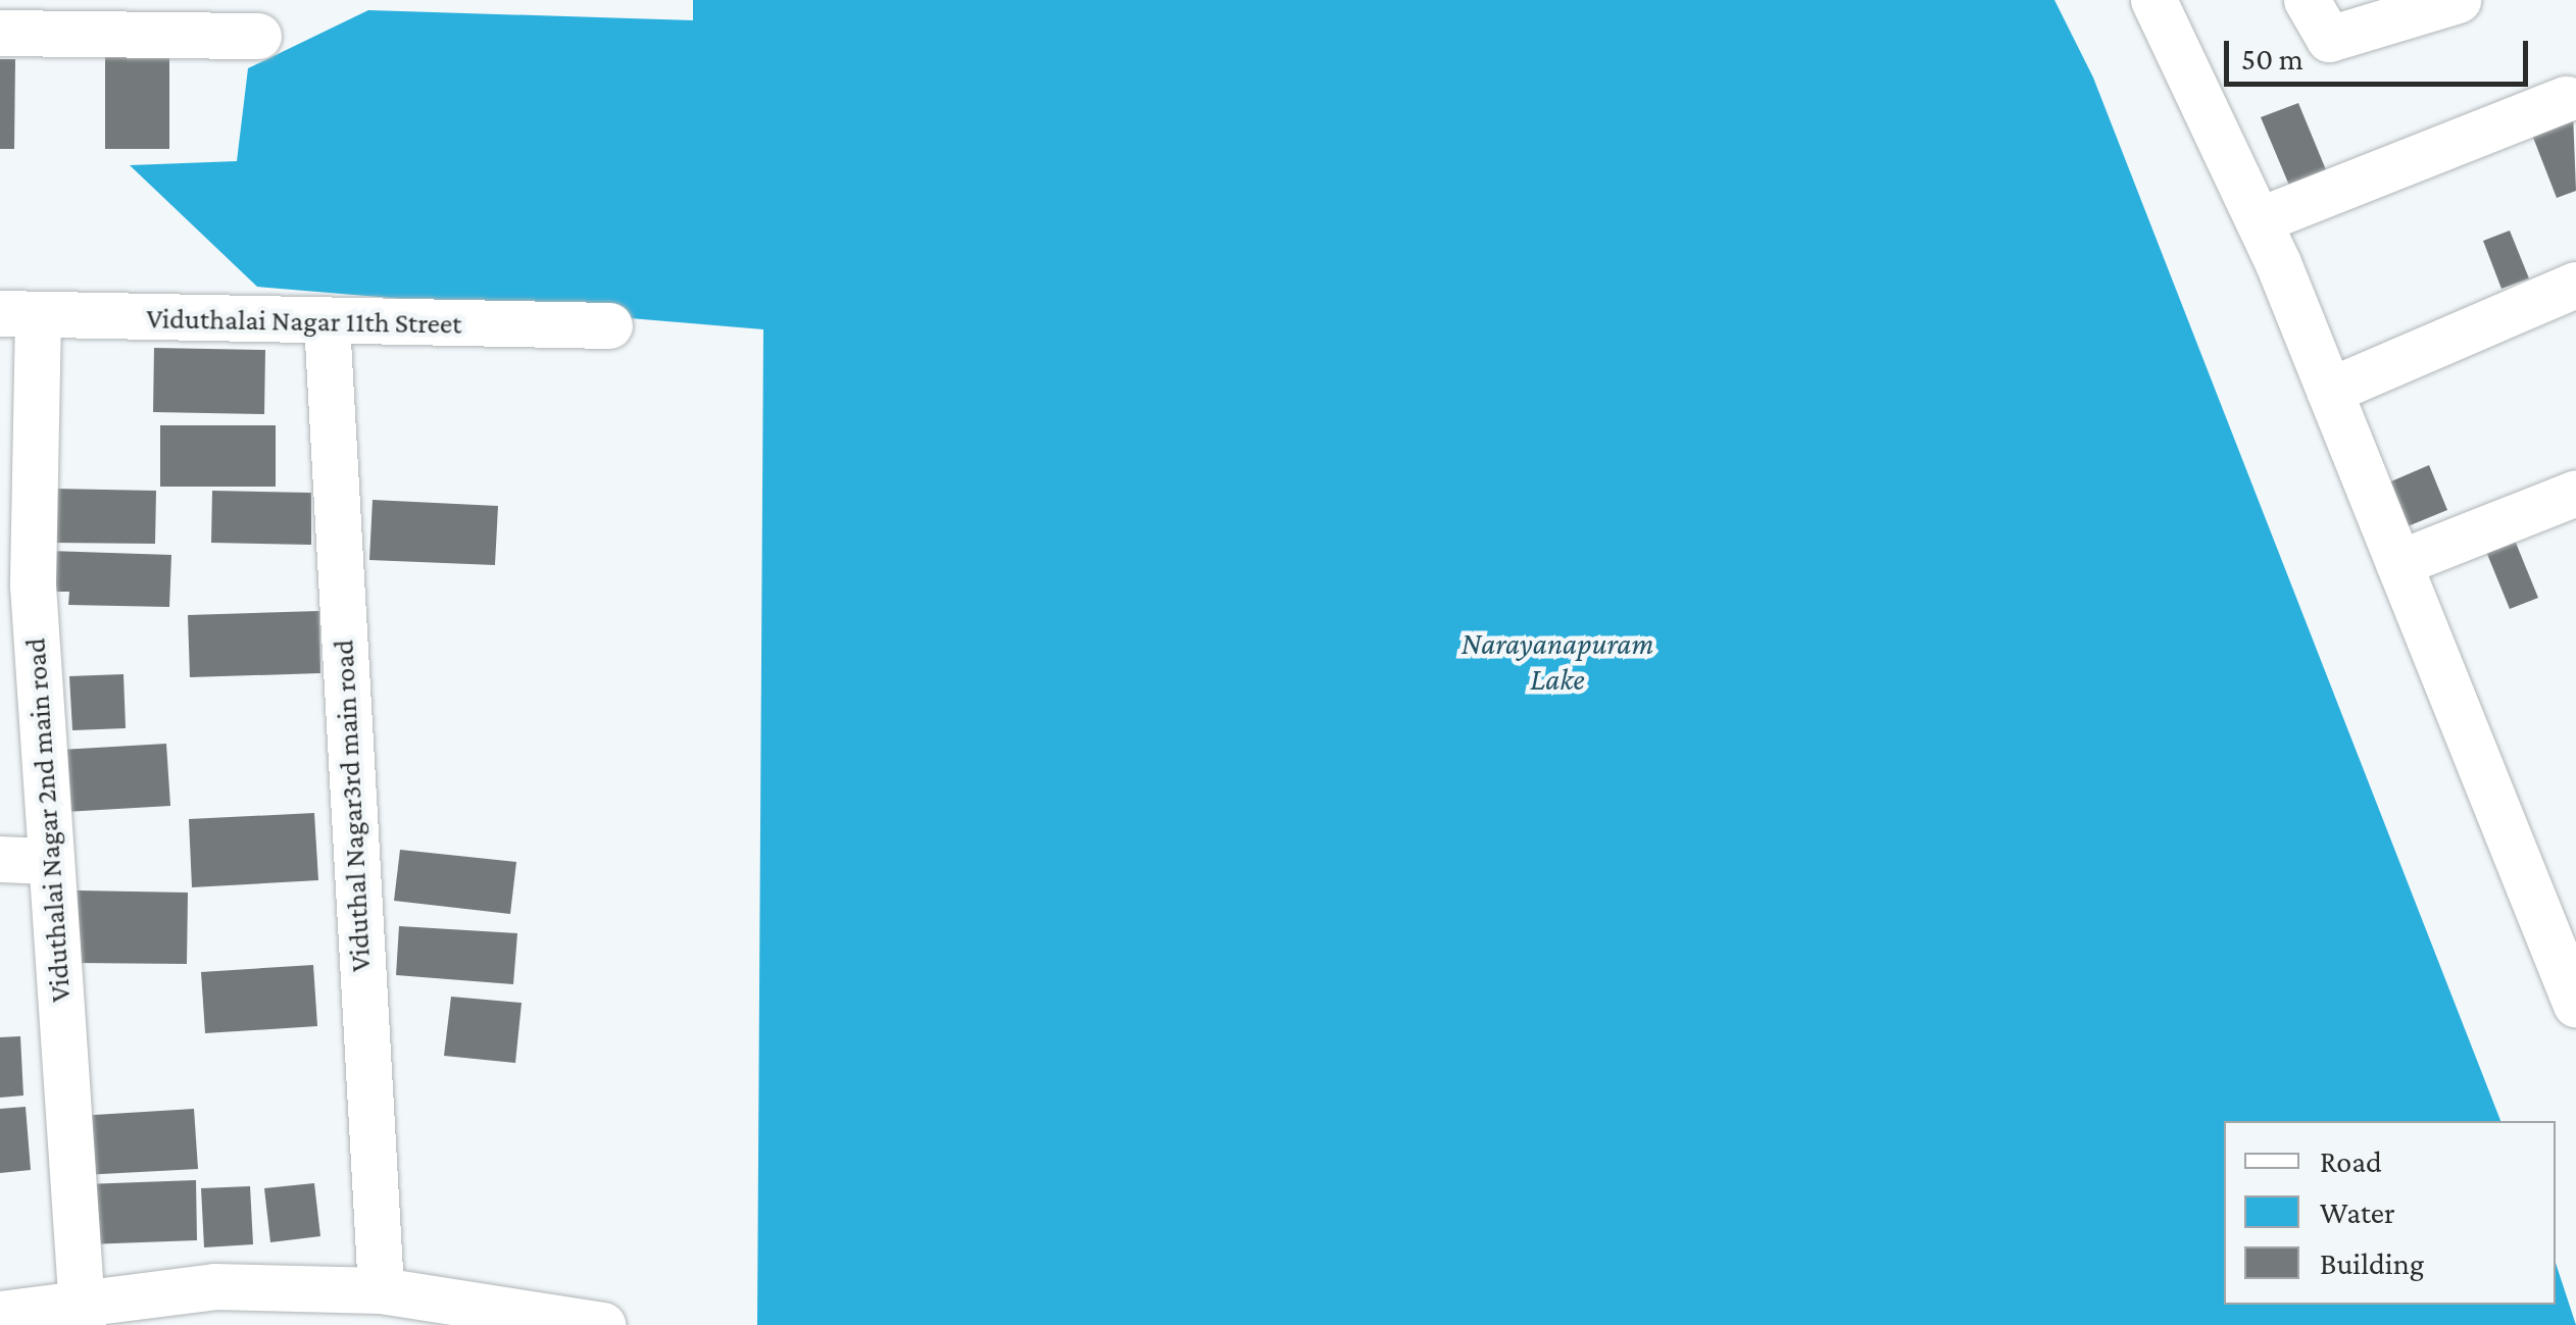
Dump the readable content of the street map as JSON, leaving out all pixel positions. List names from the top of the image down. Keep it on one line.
{"streets":{"street":["Viduthalai Nagar 11th Street","Viduthal Nagar3rd main road","Viduthalai Nagar 2nd main road"]},"crossings":[["Viduthalai Nagar 11th Street","Viduthal Nagar3rd main road"],["Viduthalai Nagar 11th Street","Viduthalai Nagar 2nd main road"]],"water":["Narayanapuram Lake"],"legend":["Road","Water","Building"],"scale_bar":"50 m"}
